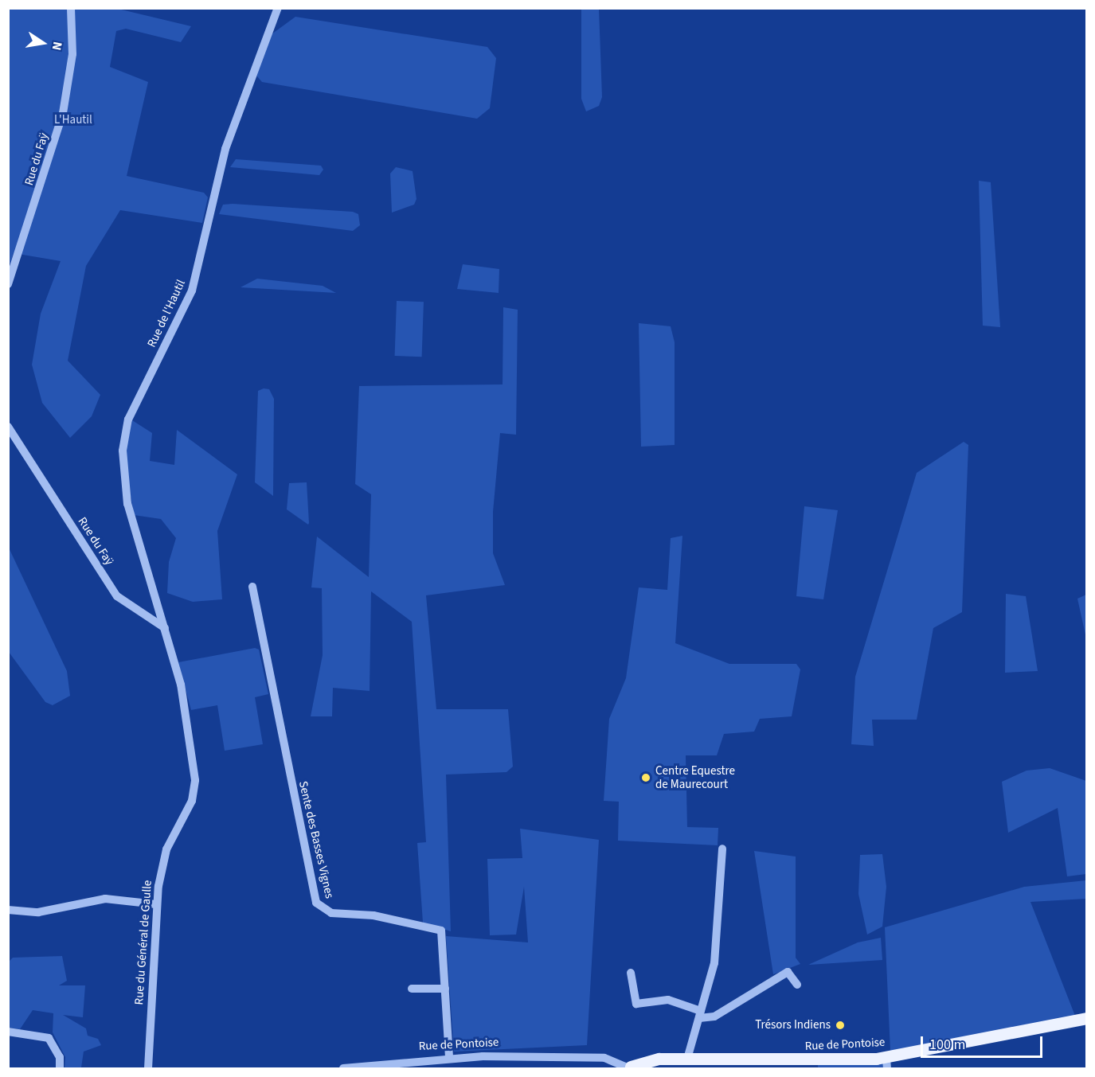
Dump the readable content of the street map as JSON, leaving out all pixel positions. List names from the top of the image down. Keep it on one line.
{"streets":{"main road":["Rue de Pontoise"],"street":["Rue du Faÿ","Rue de l'Hautil","Sente des Basses Vignes","Rue du Général de Gaulle"]},"crossings":[["Rue du Faÿ","Rue de l'Hautil"],["Rue du Faÿ","Rue du Général de Gaulle"],["Rue de l'Hautil","Rue du Général de Gaulle"],["Sente des Basses Vignes","Rue de Pontoise"]],"parks":["L'Hautil"],"places":["Centre Equestre de Maurecourt","Trésors Indiens"],"scale_bar":"100 m","north":"right"}
